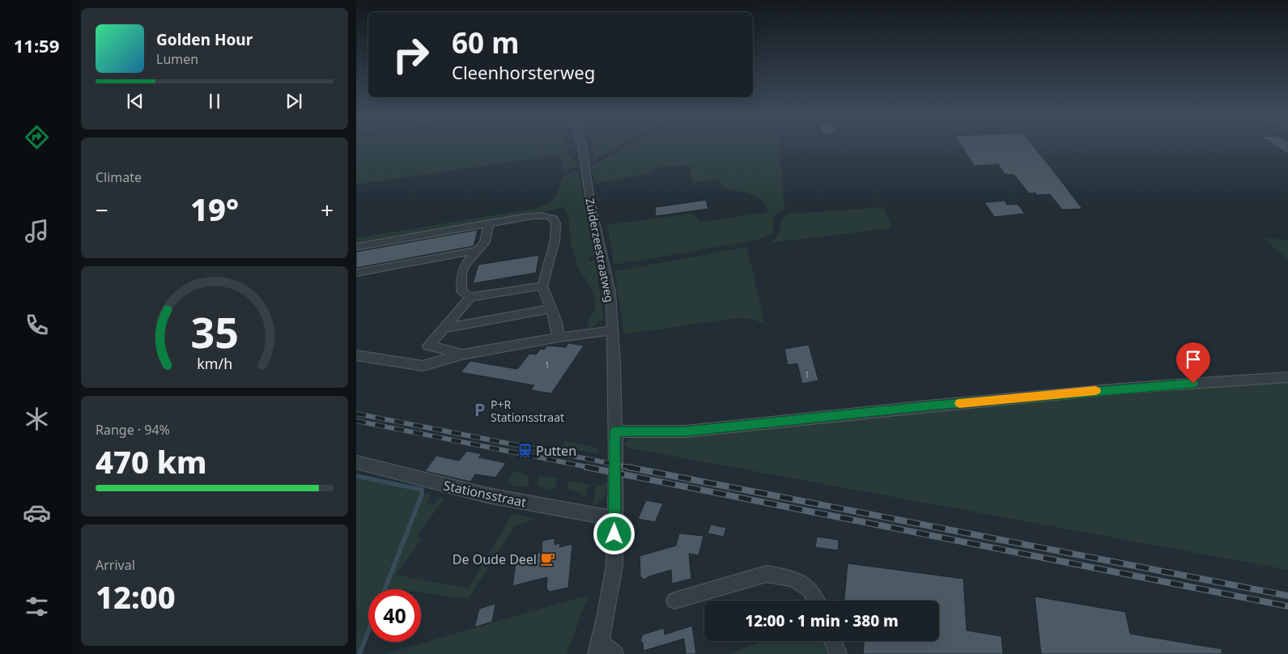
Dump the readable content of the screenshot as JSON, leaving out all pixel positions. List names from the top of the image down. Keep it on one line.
{"streets":{"street":["Zuiderzeestraatweg","Stationsstraat"]},"places":{"parking":["P+R Stationsstraat"],"station":["Putten"],"cafe":["De Oude Deel"]},"house_numbers":["1","1"],"page":{"tabs":"11:59","turn":["60 m","Cleenhorsterweg"],"song":["Golden Hour","Lumen"],"tile":["Climate",["Range · 94%","470 km"],["Arrival","12:00"]],"heat":["−","19°","+"],"limit":"40","trip":"12:00 · 1 min · 380 m","gauge":["35","km/h"]}}
